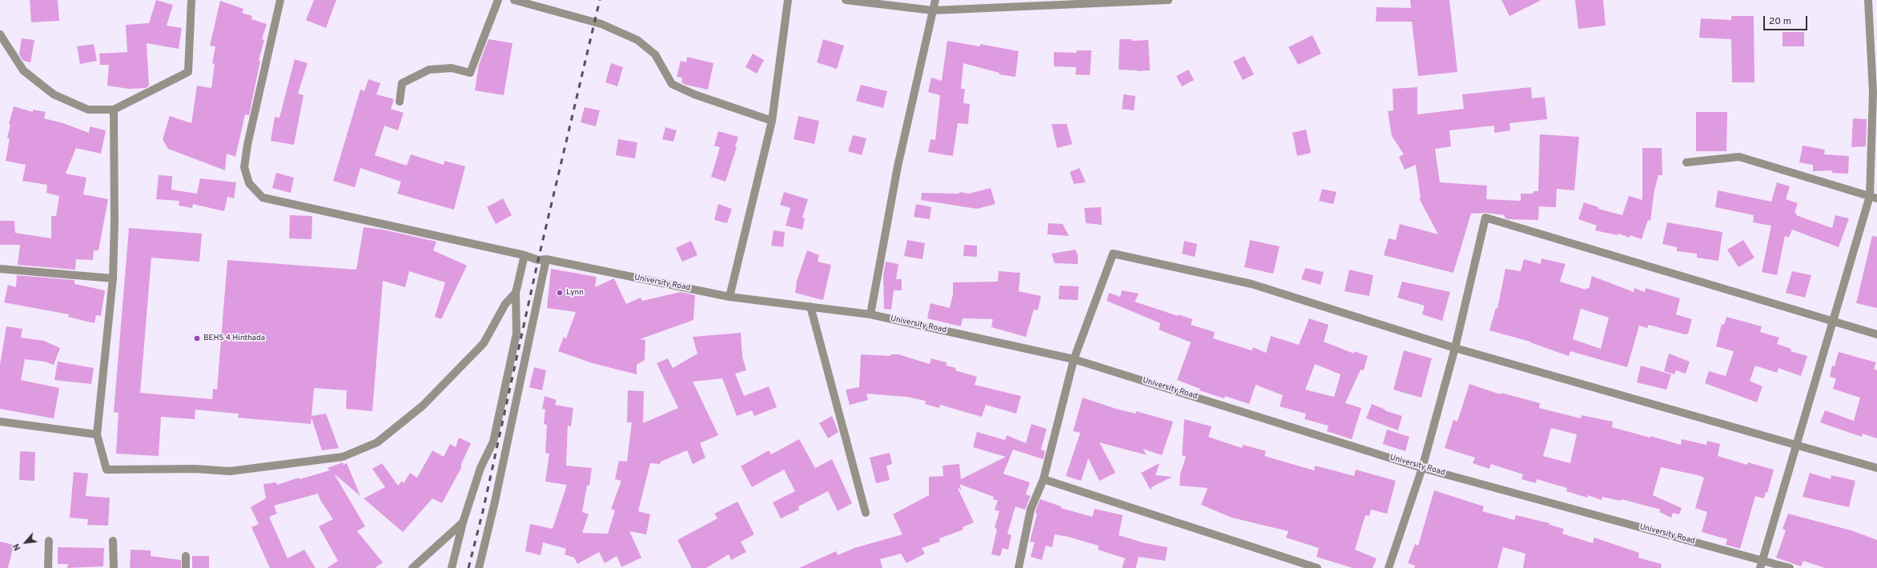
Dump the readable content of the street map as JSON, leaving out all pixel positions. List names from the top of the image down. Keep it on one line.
{"streets":{"street":["University Road"]},"places":["Lynn","BEHS 4 Hinthada"],"scale_bar":"20 m","north":"bottom left"}
